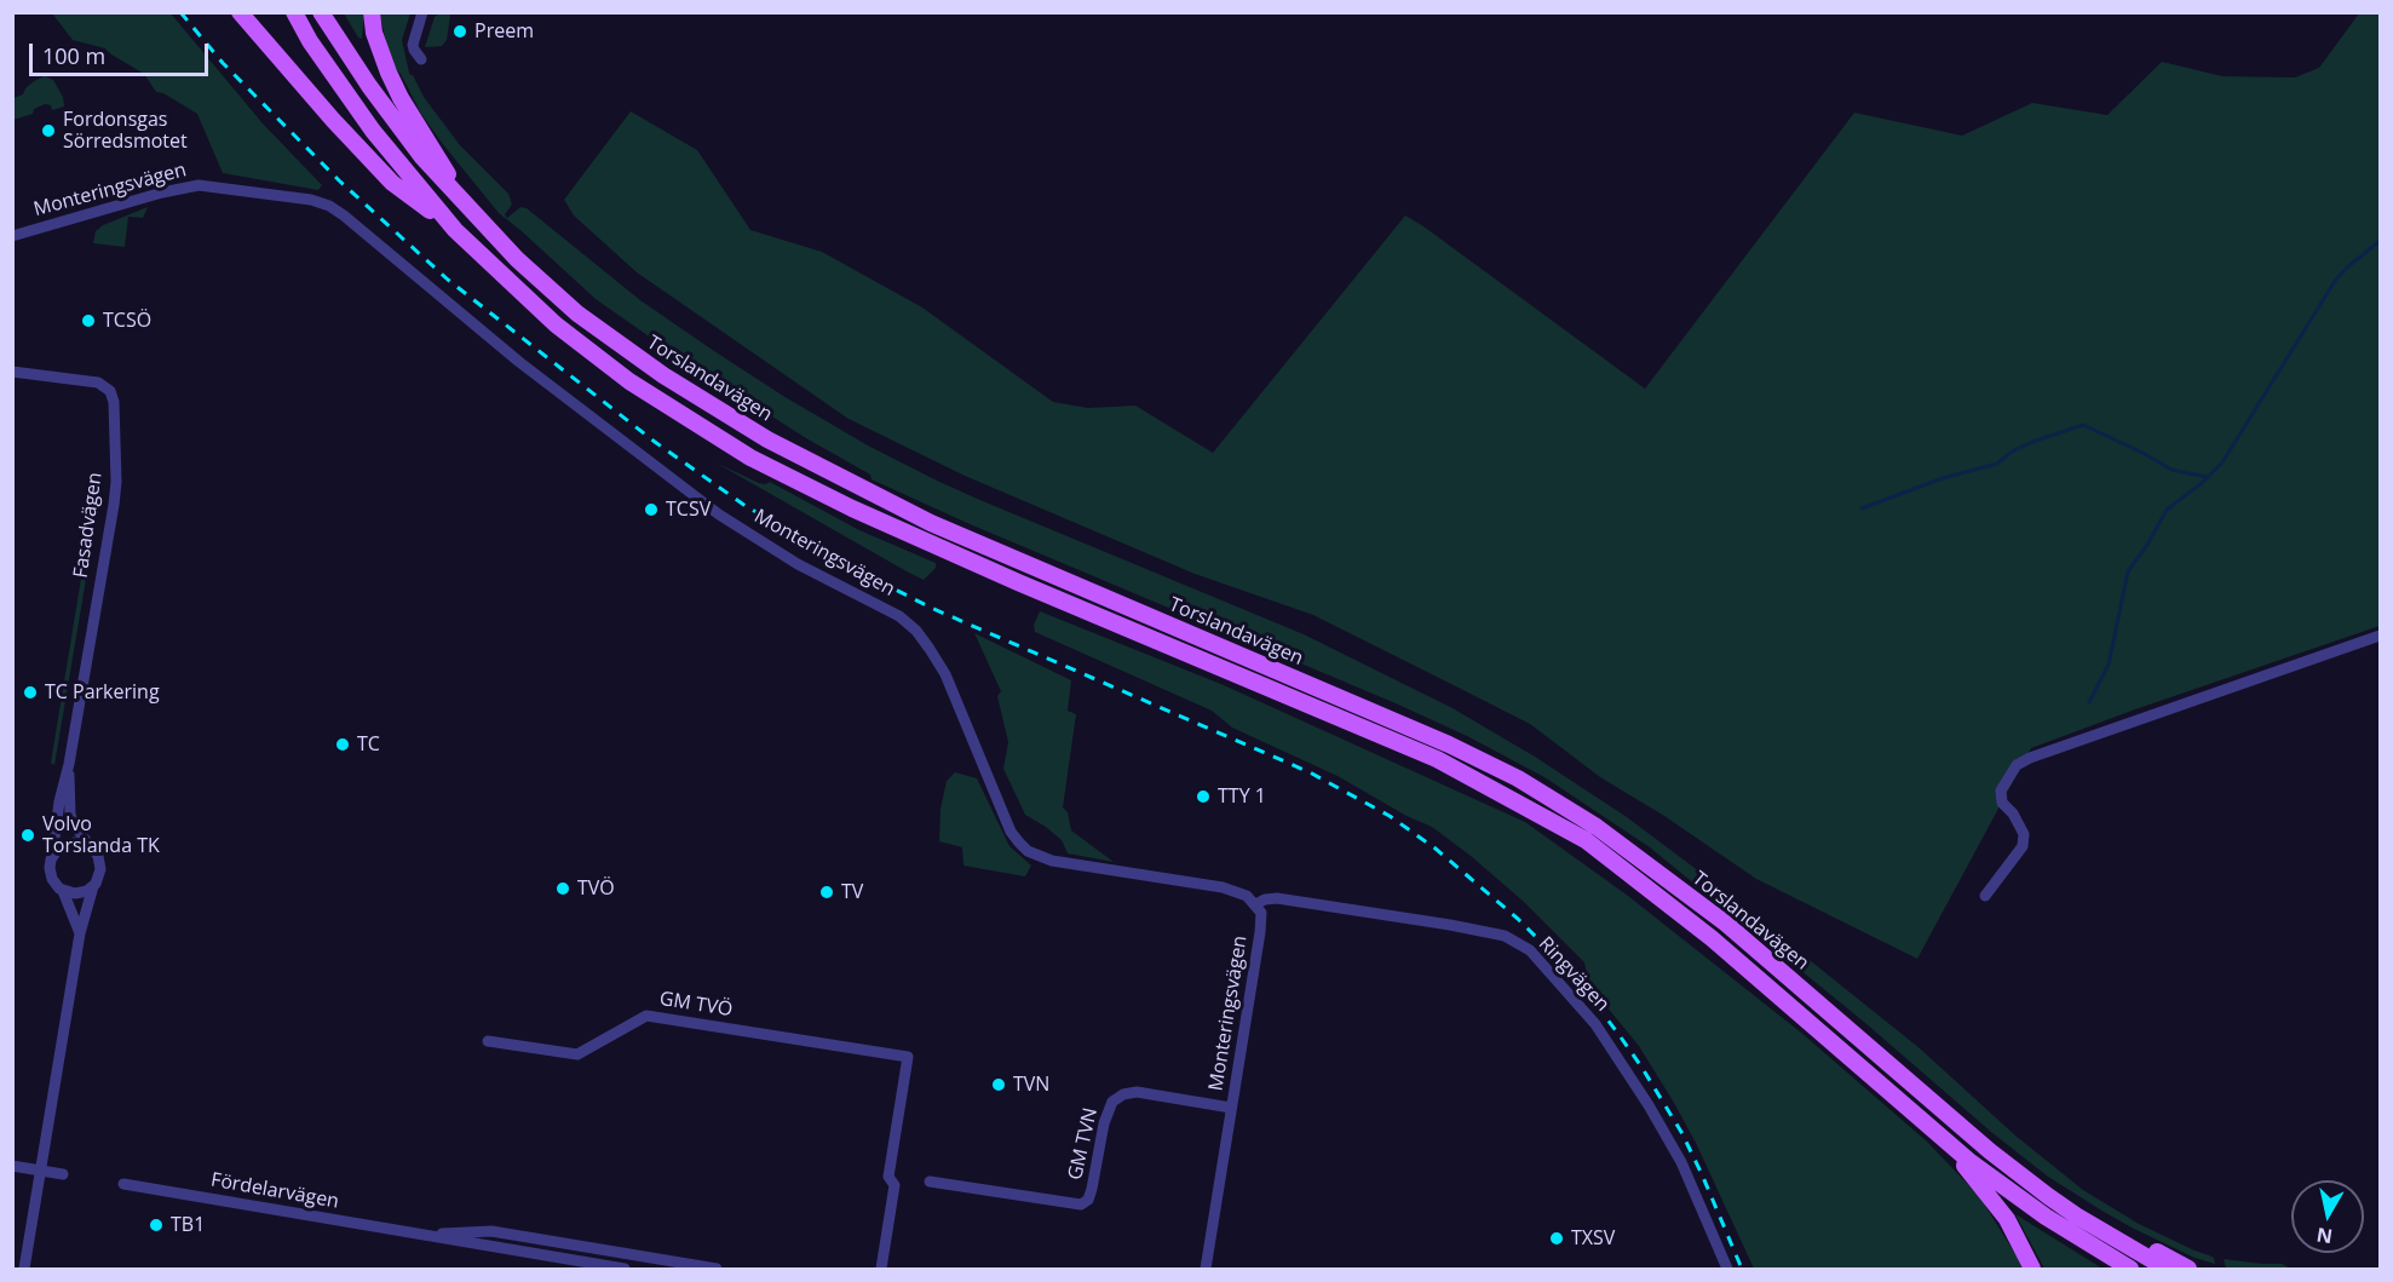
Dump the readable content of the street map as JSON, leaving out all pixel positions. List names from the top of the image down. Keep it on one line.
{"streets":{"main road":["Torslandavägen"],"street":["Monteringsvägen","Fasadvägen","Ringvägen","GM TVÖ","GM TVN","Fördelarvägen"]},"crossings":[["Monteringsvägen","Ringvägen"],["Monteringsvägen","GM TVN"]],"places":["Preem","Fordonsgas Sörredsmotet","TCSÖ","TCSV","TC Parkering","TC","TTY 1","Volvo Torslanda TK","TVÖ","TV","TVN","TB1","TXSV"],"scale_bar":"100 m","north":"bottom"}
